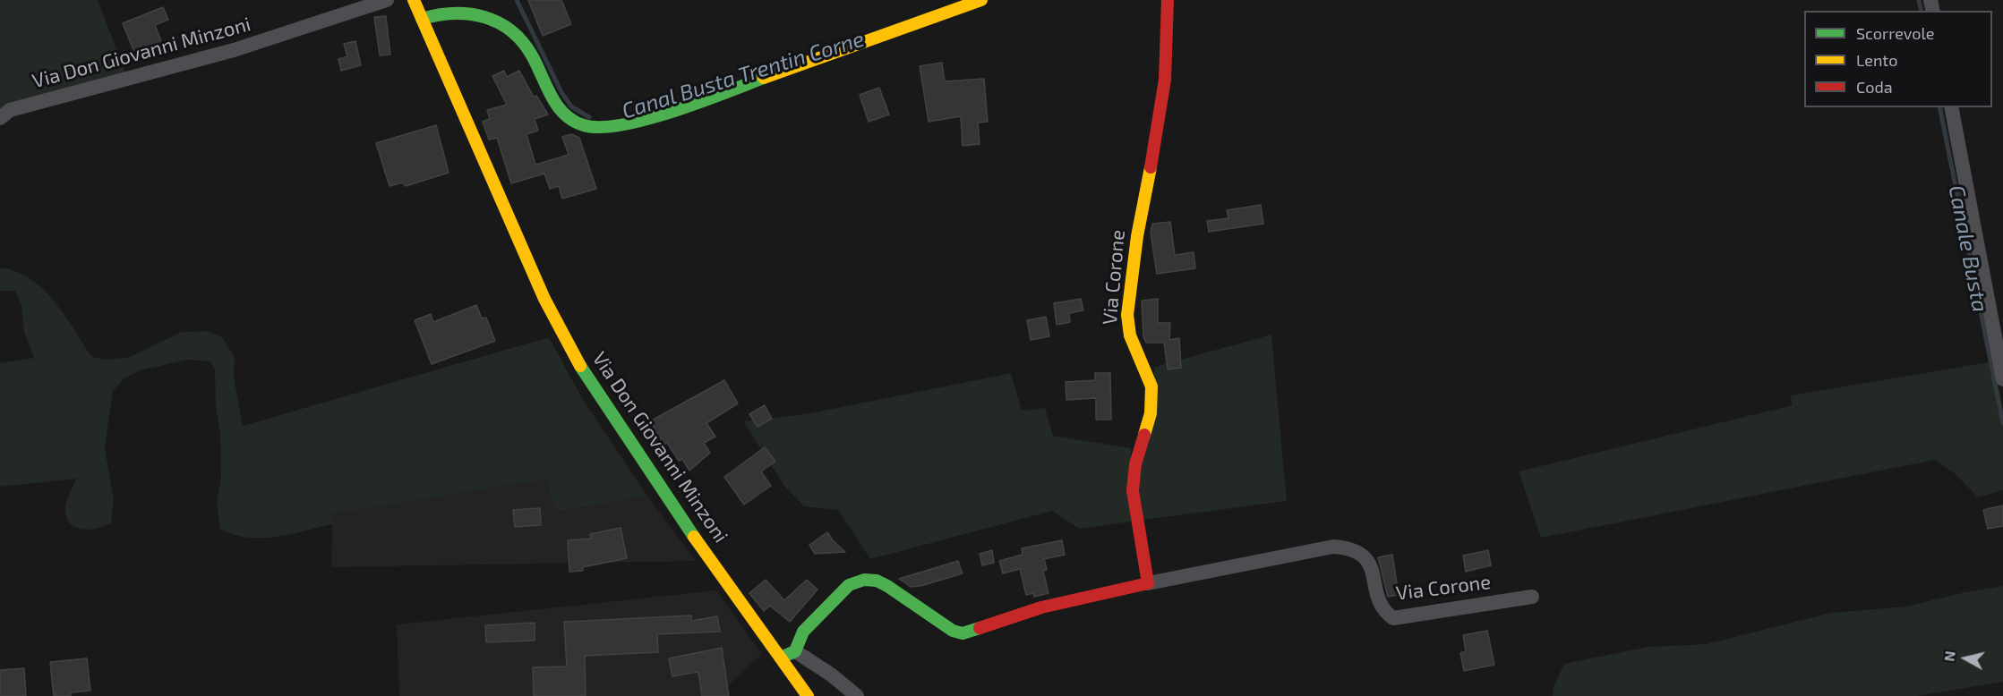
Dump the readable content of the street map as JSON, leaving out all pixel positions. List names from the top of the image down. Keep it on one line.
{"streets":{"street":["Via Don Giovanni Minzoni","Via Corone"]},"water":["Canal Busta Trentin Corne","Canale Busta"],"legend":["Scorrevole","Lento","Coda"],"north":"left"}
